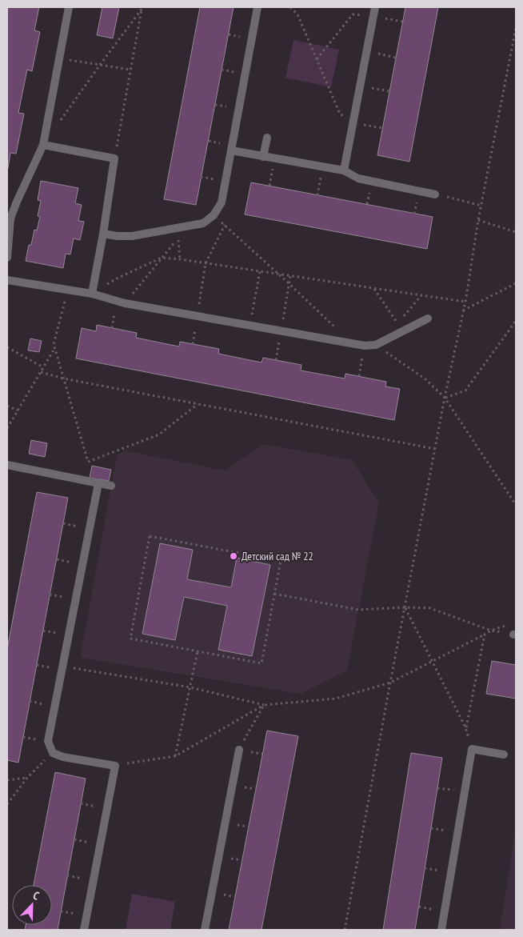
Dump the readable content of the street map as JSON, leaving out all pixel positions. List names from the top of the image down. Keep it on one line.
{"places":["Детский сад № 22"],"north":"top right"}
